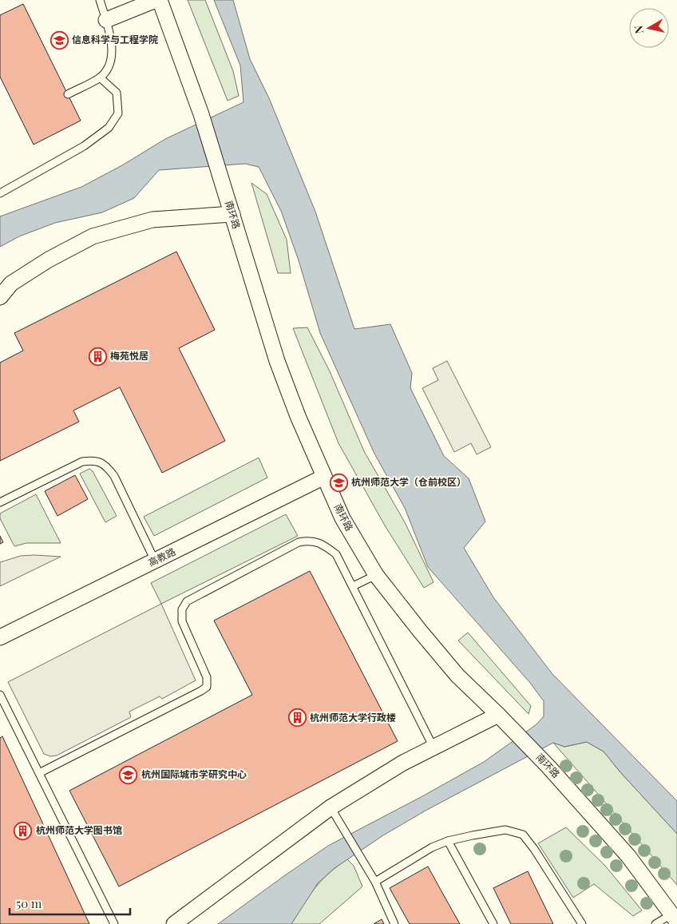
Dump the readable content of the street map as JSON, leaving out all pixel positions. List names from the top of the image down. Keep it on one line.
{"streets":{"street":["南环路","高教路"]},"crossings":[["南环路","高教路"]],"places":{"school or university":["信息科学与工程学院","杭州师范大学（仓前校区）","杭州国际城市学研究中心"],"building":["梅苑悦居","杭州师范大学行政楼","杭州师范大学图书馆"]},"scale_bar":"50 m","north":"left"}
